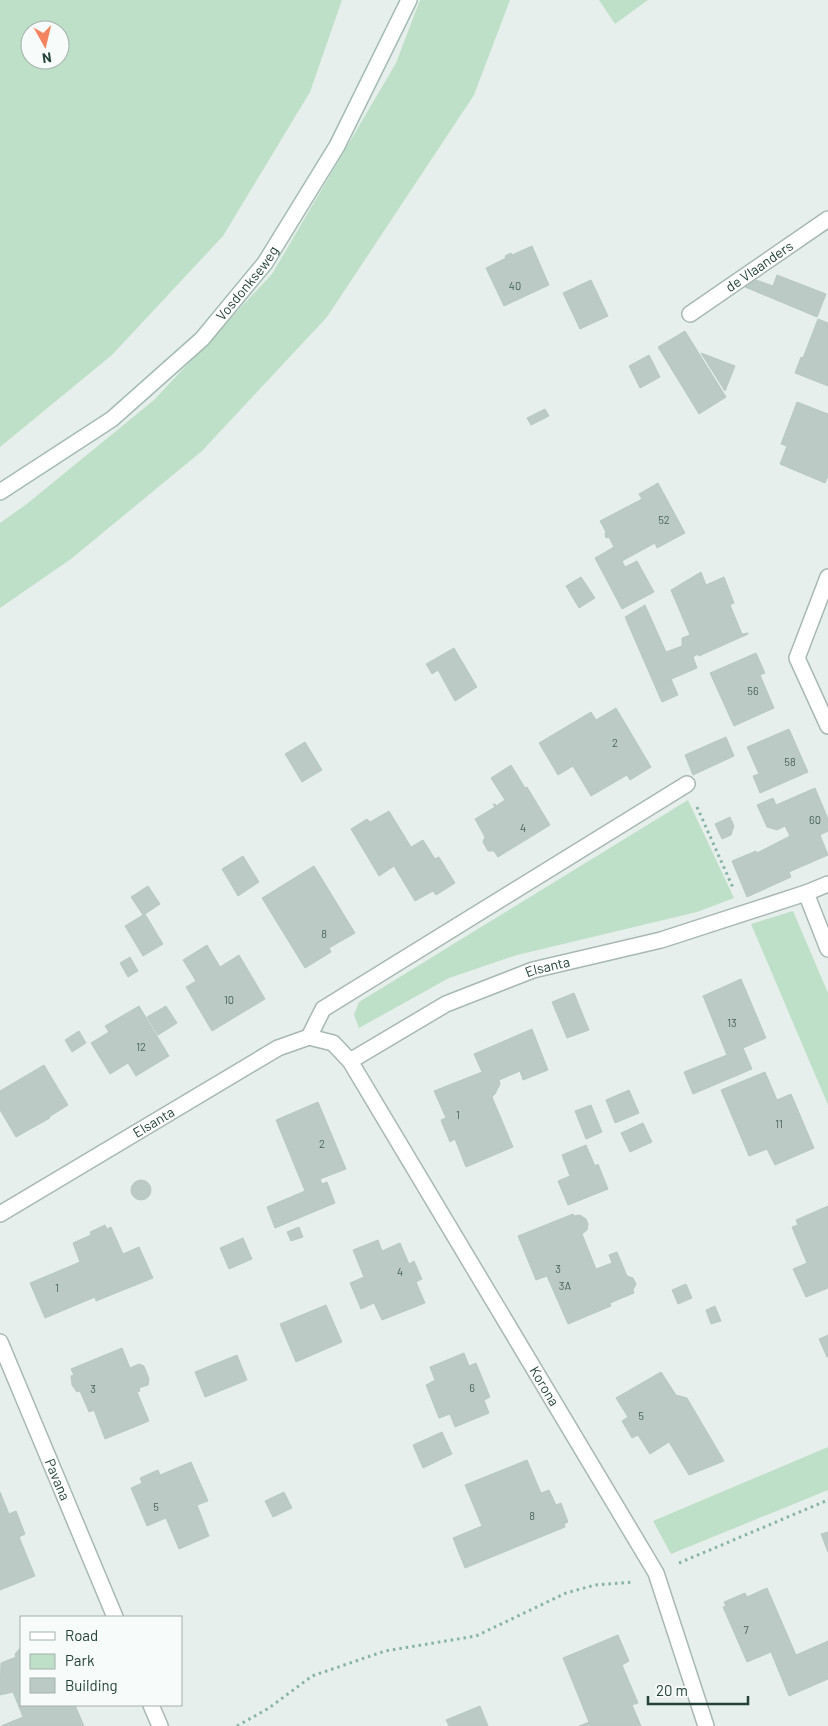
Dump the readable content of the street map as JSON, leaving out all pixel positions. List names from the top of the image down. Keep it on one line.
{"streets":{"street":["de Vlaanders","Vosdonkseweg","Elsanta","Korona","Pavana"]},"crossings":[["Elsanta","Korona"]],"house_numbers":["40","52","56","2","58","60","4","8","10","13","12","1","11","2","3","4","3A","1","6","3","5","5","8","7"],"legend":["Road","Park","Building"],"scale_bar":"20 m","north":"bottom"}
